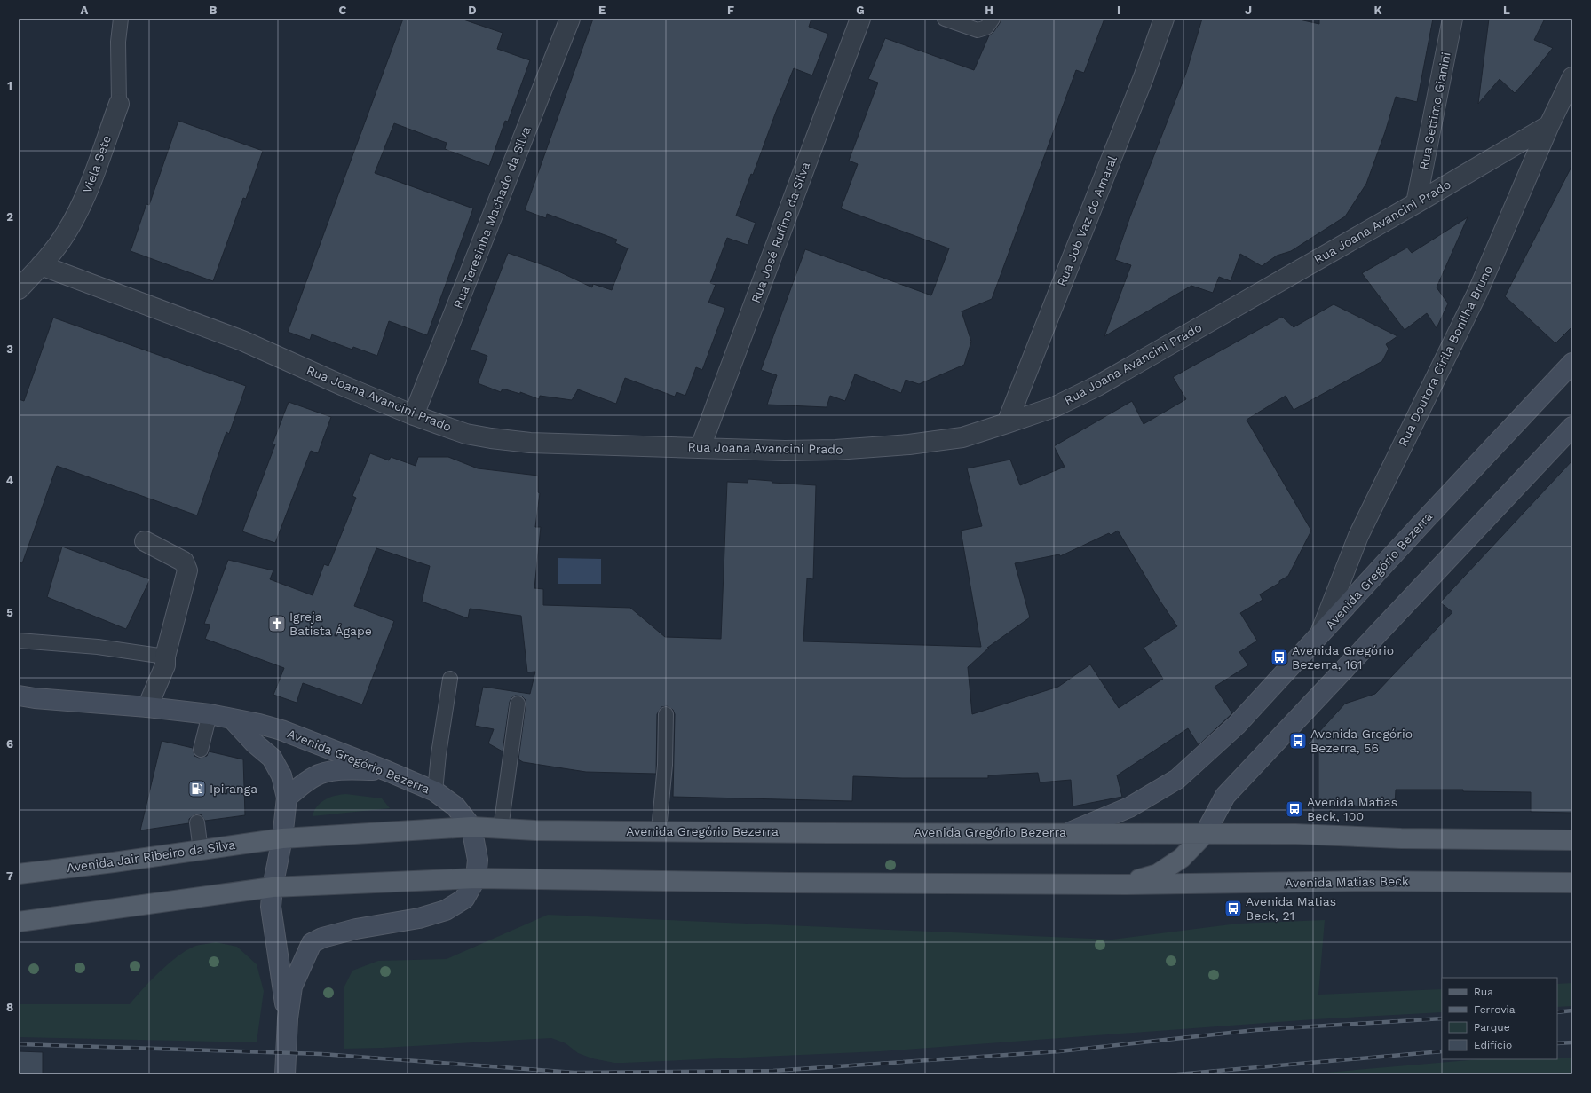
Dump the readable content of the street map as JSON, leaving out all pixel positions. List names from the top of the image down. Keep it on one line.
{"streets":{"main road":["Avenida Gregório Bezerra","Avenida Jair Ribeiro da Silva","Avenida Matias Beck"],"street":["Rua Settimo Gianini","Viela Sete","Rua Teresinha Machado da Silva","Rua Job Vaz do Amaral","Rua Joana Avancini Prado","Rua José Rufino da Silva","Rua Doutora Cirila Bonilha Bruno"]},"crossings":[["Rua Settimo Gianini","Rua Joana Avancini Prado"],["Viela Sete","Rua Joana Avancini Prado"],["Rua Teresinha Machado da Silva","Rua Joana Avancini Prado"],["Rua Job Vaz do Amaral","Rua Joana Avancini Prado"],["Rua Joana Avancini Prado","Rua José Rufino da Silva"],["Rua Joana Avancini Prado","Rua Doutora Cirila Bonilha Bruno"],["Rua Doutora Cirila Bonilha Bruno","Avenida Gregório Bezerra"],["Avenida Gregório Bezerra","Avenida Jair Ribeiro da Silva"]],"places":{"church":["Igreja Batista Ágape"],"bus stop":["Avenida Gregório Bezerra, 161","Avenida Gregório Bezerra, 56","Avenida Matias Beck, 100","Avenida Matias Beck, 21"],"fuel station":["Ipiranga"]},"legend":["Rua","Ferrovia","Parque","Edifício"],"grid":{"columns":["A","B","C","D","E","F","G","H","I","J","K","L"],"rows":["1","2","3","4","5","6","7","8"]}}
